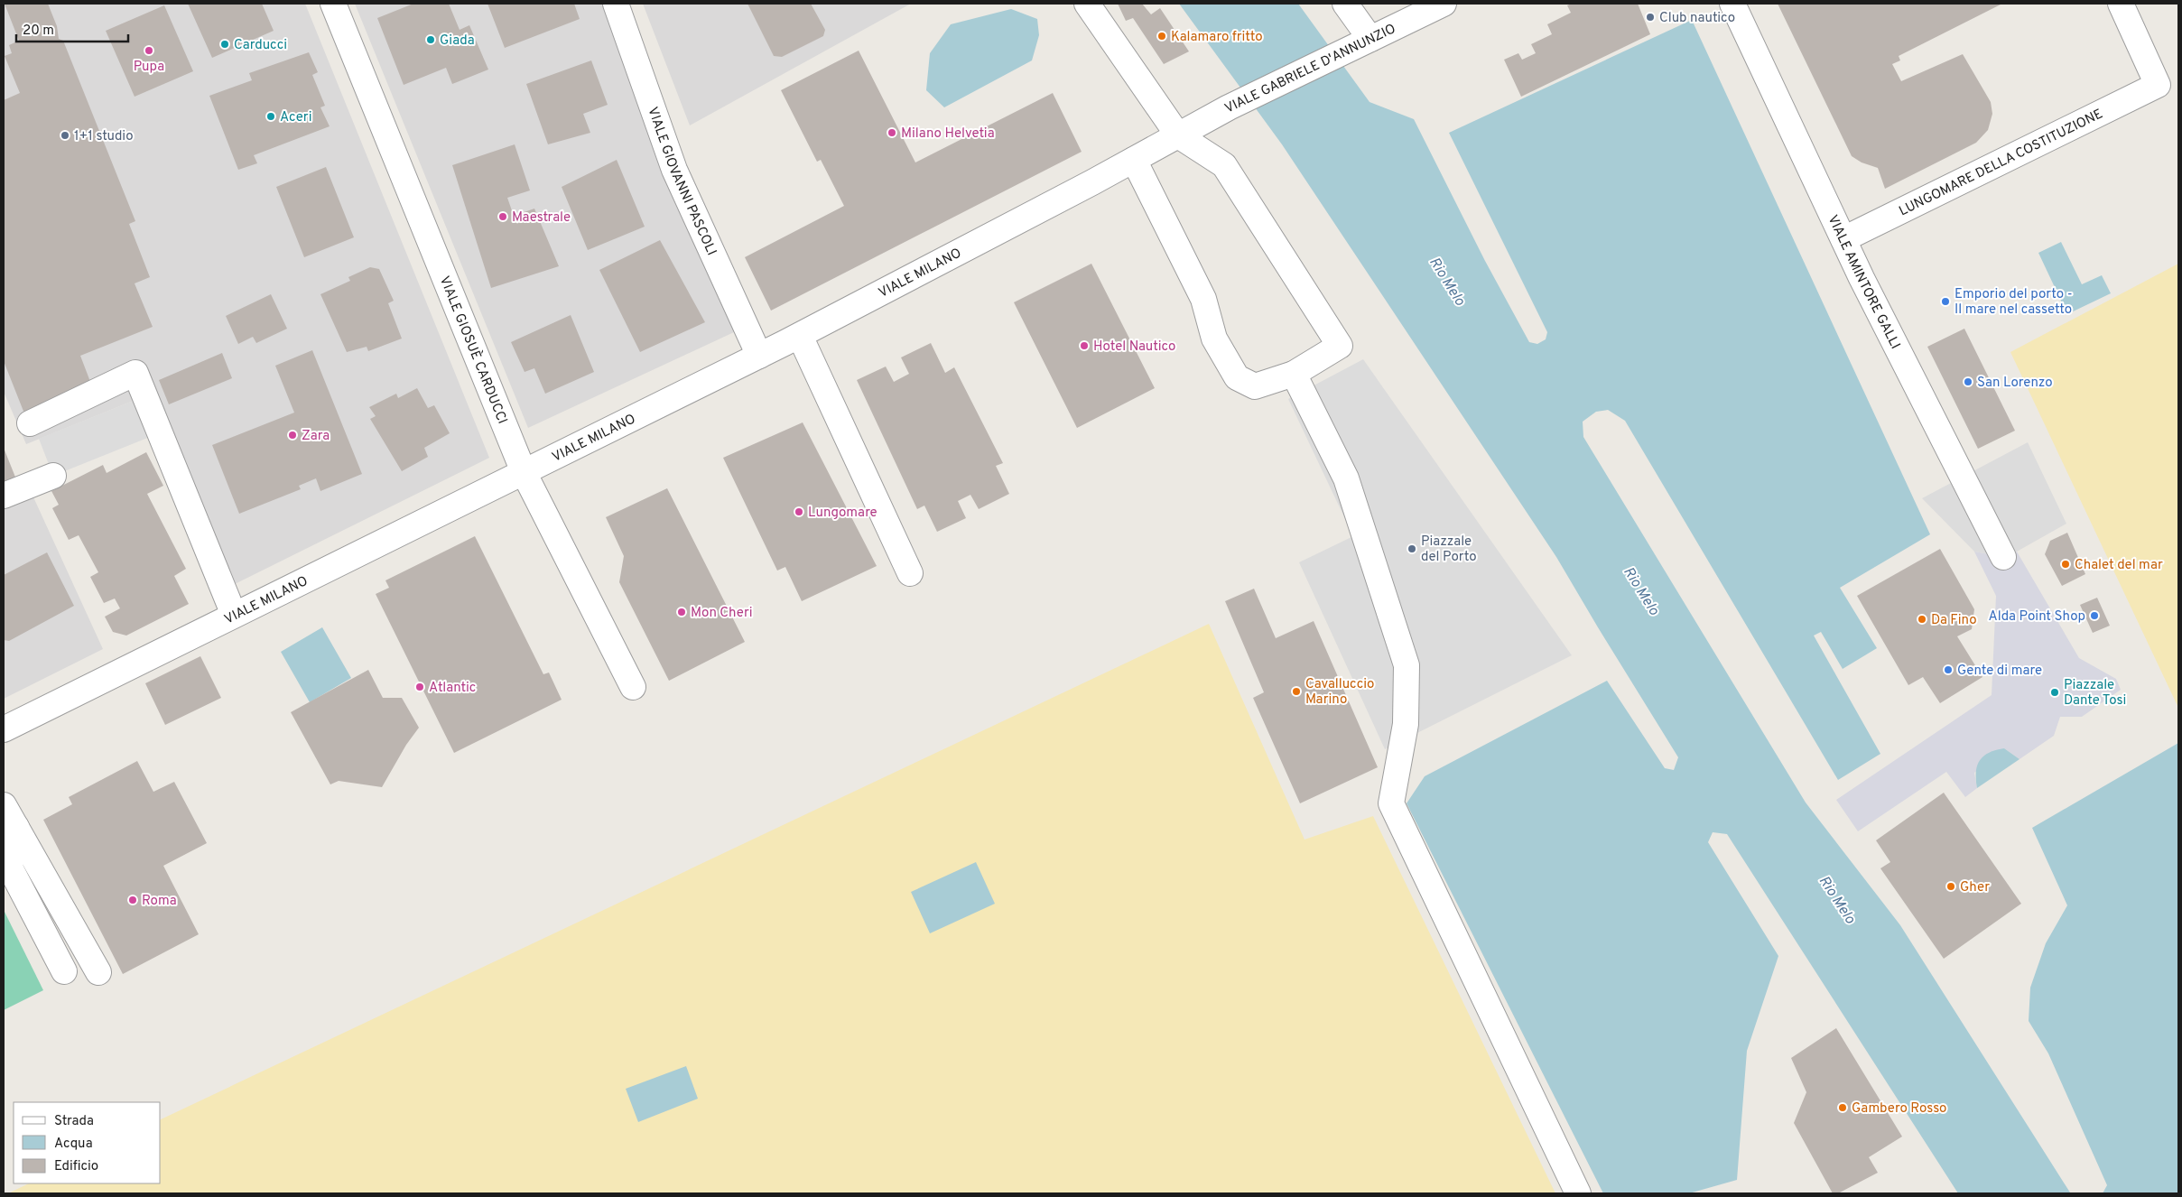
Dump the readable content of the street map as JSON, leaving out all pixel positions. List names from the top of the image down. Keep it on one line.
{"streets":{"street":["VIALE GABRIELE D'ANNUNZIO","LUNGOMARE DELLA COSTITUZIONE","VIALE GIOVANNI PASCOLI","VIALE MILANO","VIALE AMINTORE GALLI","VIALE GIOSUÈ CARDUCCI"]},"crossings":[["VIALE GABRIELE D'ANNUNZIO","VIALE MILANO"],["LUNGOMARE DELLA COSTITUZIONE","VIALE AMINTORE GALLI"],["VIALE GIOVANNI PASCOLI","VIALE MILANO"],["VIALE MILANO","VIALE GIOSUÈ CARDUCCI"]],"water":["Rio Melo"],"places":["Club nautico","Kalamaro fritto","Giada","Carducci","Pupa","Aceri","Milano Helvetia","1+1 studio","Maestrale","Emporio del porto - Il mare nel cassetto","Hotel Nautico","San Lorenzo","Zara","Lungomare","Piazzale del Porto","Chalet del mar","Mon Cheri","Alda Point Shop","Da Fino","Gente di mare","Atlantic","Cavalluccio Marino","Piazzale Dante Tosi","Gher","Roma","Gambero Rosso"],"legend":["Strada","Acqua","Edificio"],"scale_bar":"20 m"}
